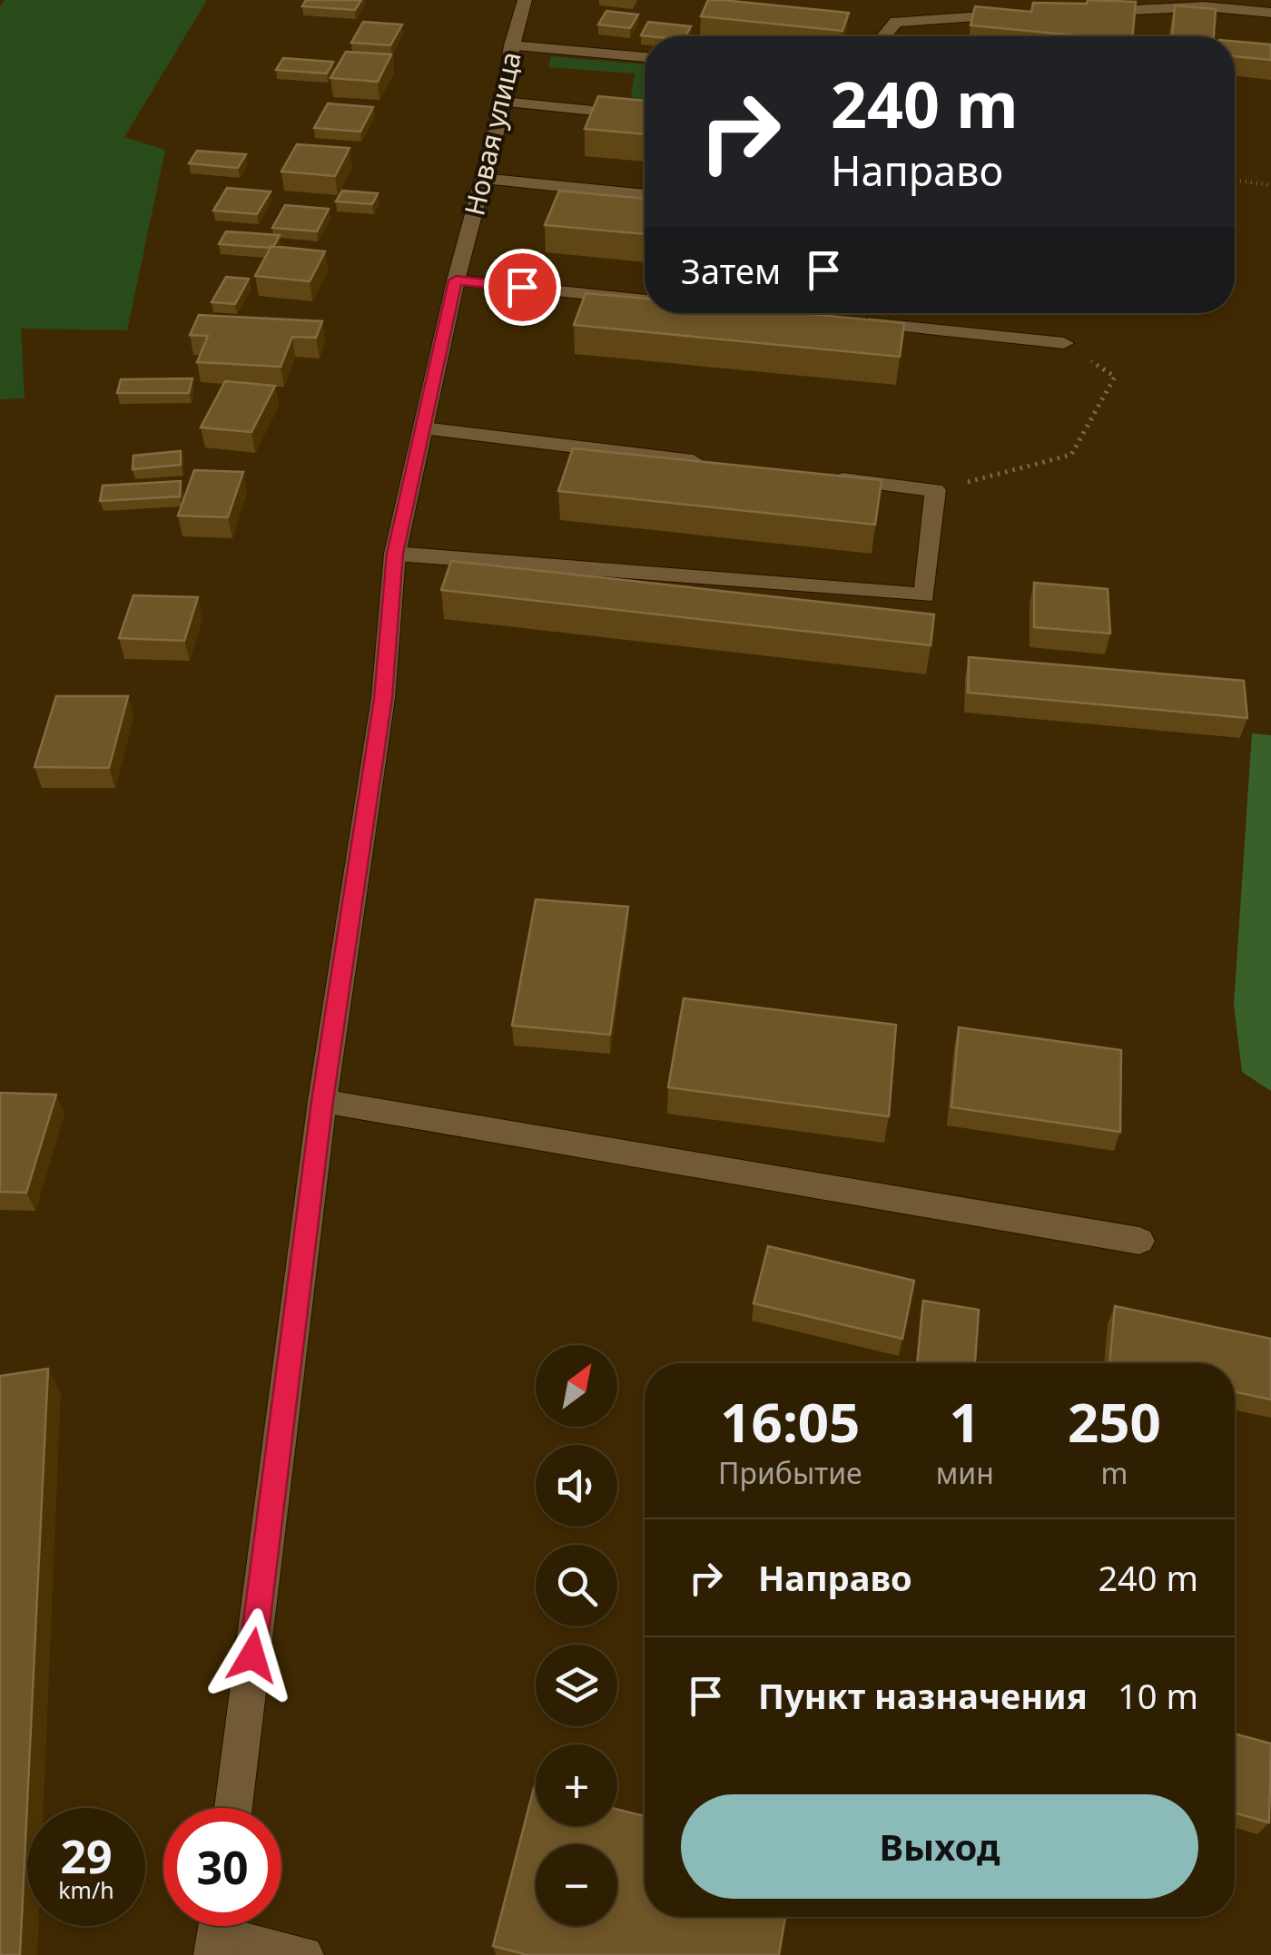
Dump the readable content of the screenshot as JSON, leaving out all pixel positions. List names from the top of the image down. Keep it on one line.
{"streets":{"street":["Новая улица"]},"north":"top right","page":{"turn":["240 m","Направо"],"then":"Затем","map_buttons":["+","−"],"eta":["16:05","Прибытие","1","мин","250","m"],"list":[{"name":"Направо","value":"240 m"},{"name":"Пункт назначения","value":"10 m"}],"buttons":"Выход","speed":"29 km/h","limit":"30"}}
